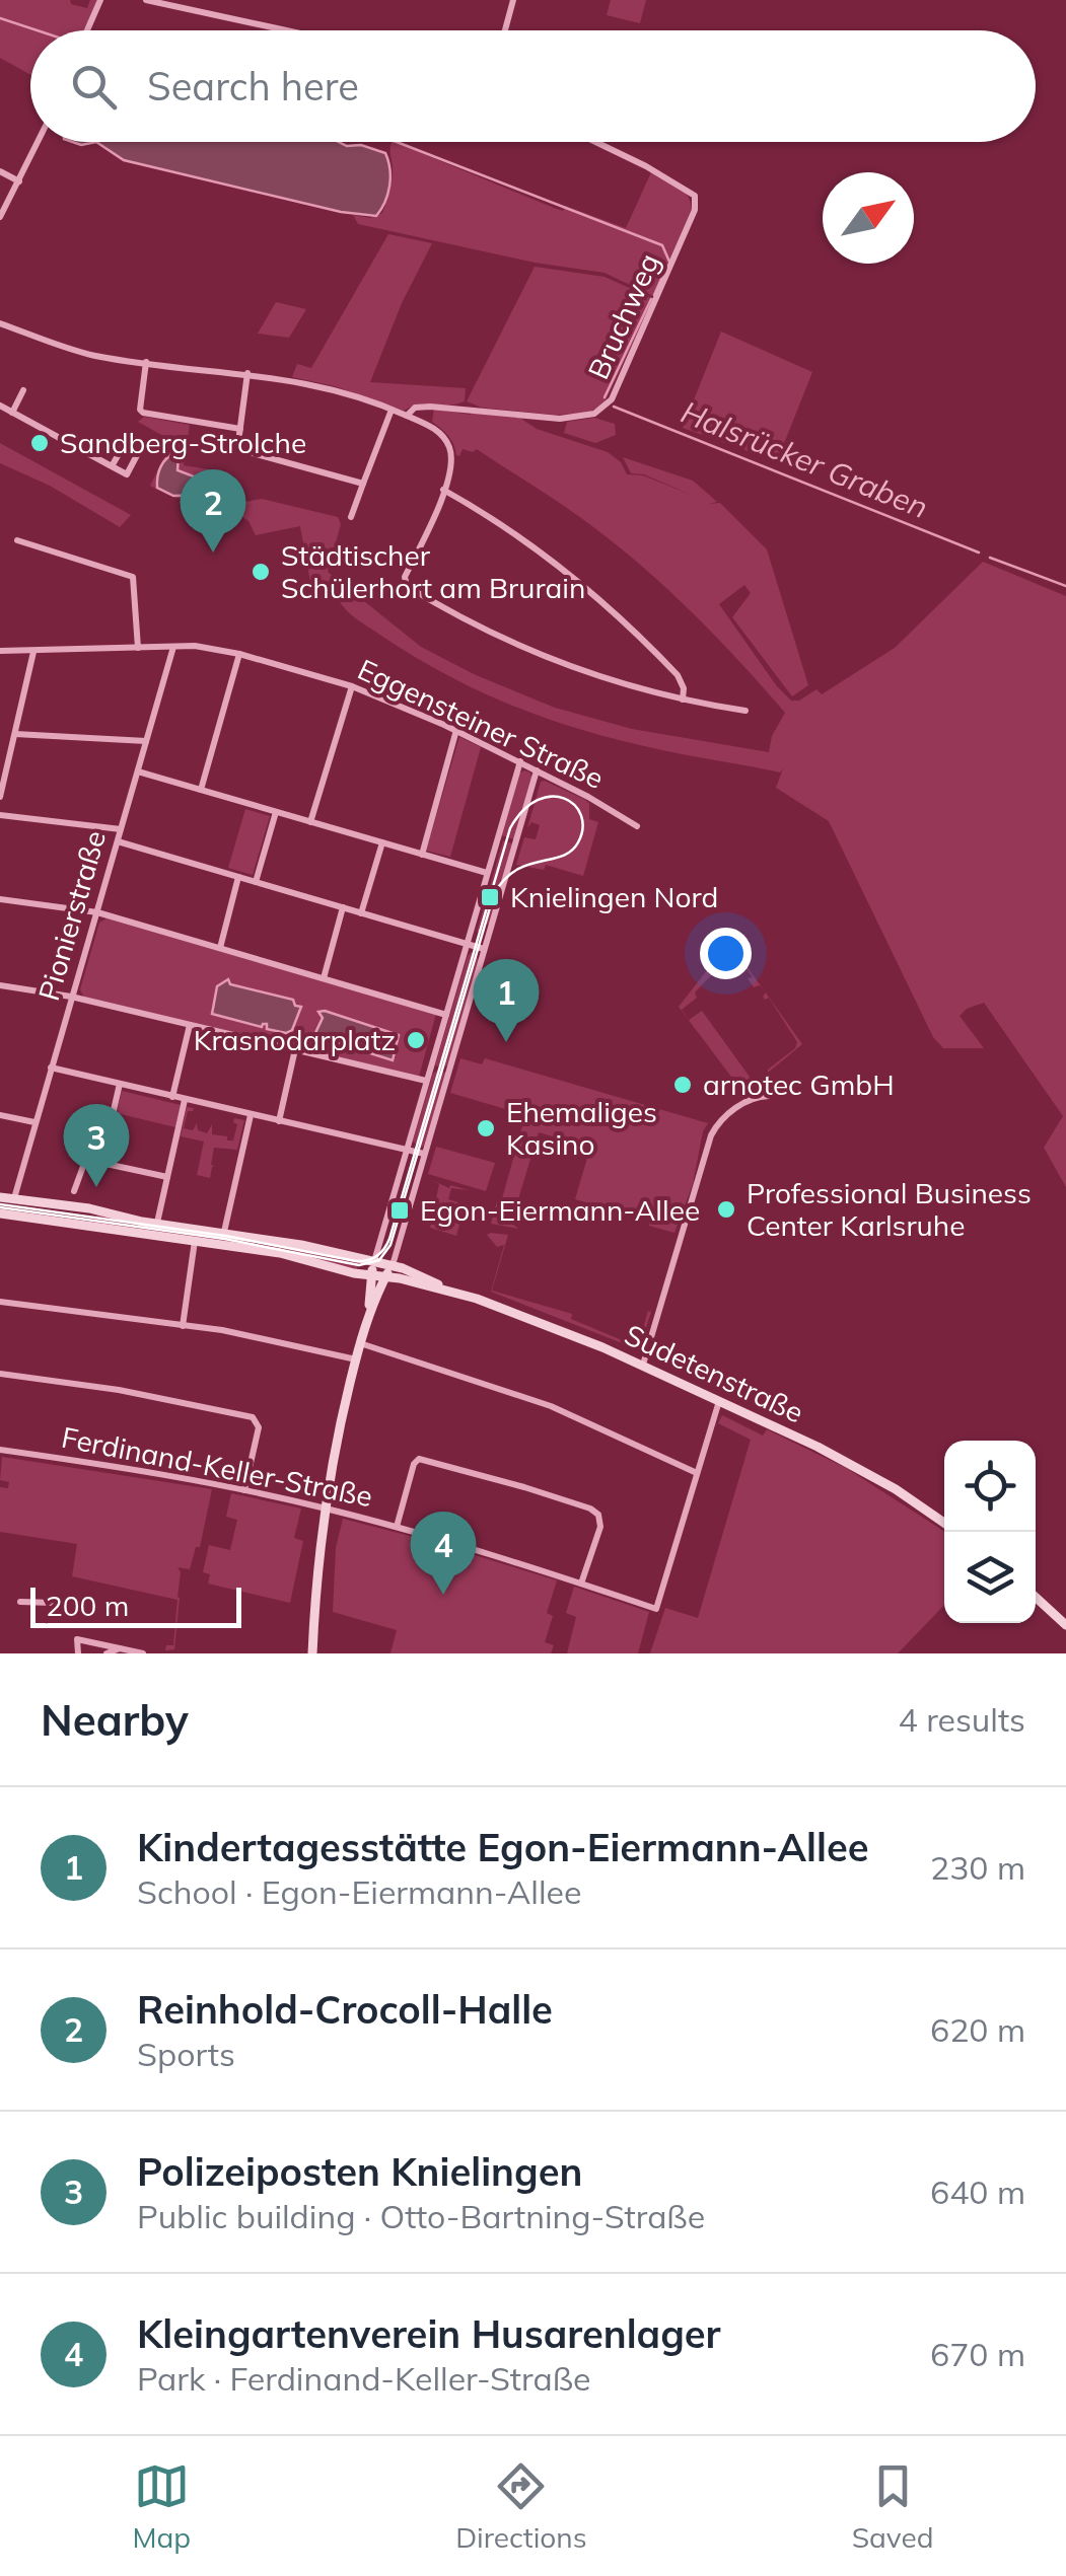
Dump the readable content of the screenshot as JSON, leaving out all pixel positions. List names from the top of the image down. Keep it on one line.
{"streets":{"main road":["Sudetenstraße"],"street":["Bruchweg","Eggensteiner Straße","Pionierstraße","Ferdinand-Keller-Straße"]},"crossings":[["Eggensteiner Straße","Pionierstraße"],["Pionierstraße","Sudetenstraße"]],"water":["Halsrücker Graben"],"places":{"other":["Sandberg-Strolche","Städtischer Schülerhort am Brurain","Krasnodarplatz","arnotec GmbH","Ehemaliges Kasino","Professional Business Center Karlsruhe"],"transit":["Knielingen Nord","Egon-Eiermann-Allee"]},"scale_bar":"200 m","north":"top right","page":{"search":"Search here","pins":["2","1","3","4"],"scale":"200 m","heading":["Nearby","4 results"],"list":[{"mark":"1","name":"Kindertagesstätte Egon-Eiermann-Allee","note":"School · Egon-Eiermann-Allee","value":"230 m"},{"mark":"2","name":"Reinhold-Crocoll-Halle","note":"Sports","value":"620 m"},{"mark":"3","name":"Polizeiposten Knielingen","note":"Public building · Otto-Bartning-Straße","value":"640 m"},{"mark":"4","name":"Kleingartenverein Husarenlager","note":"Park · Ferdinand-Keller-Straße","value":"670 m"}],"nav":["Map","Directions","Saved"]}}
